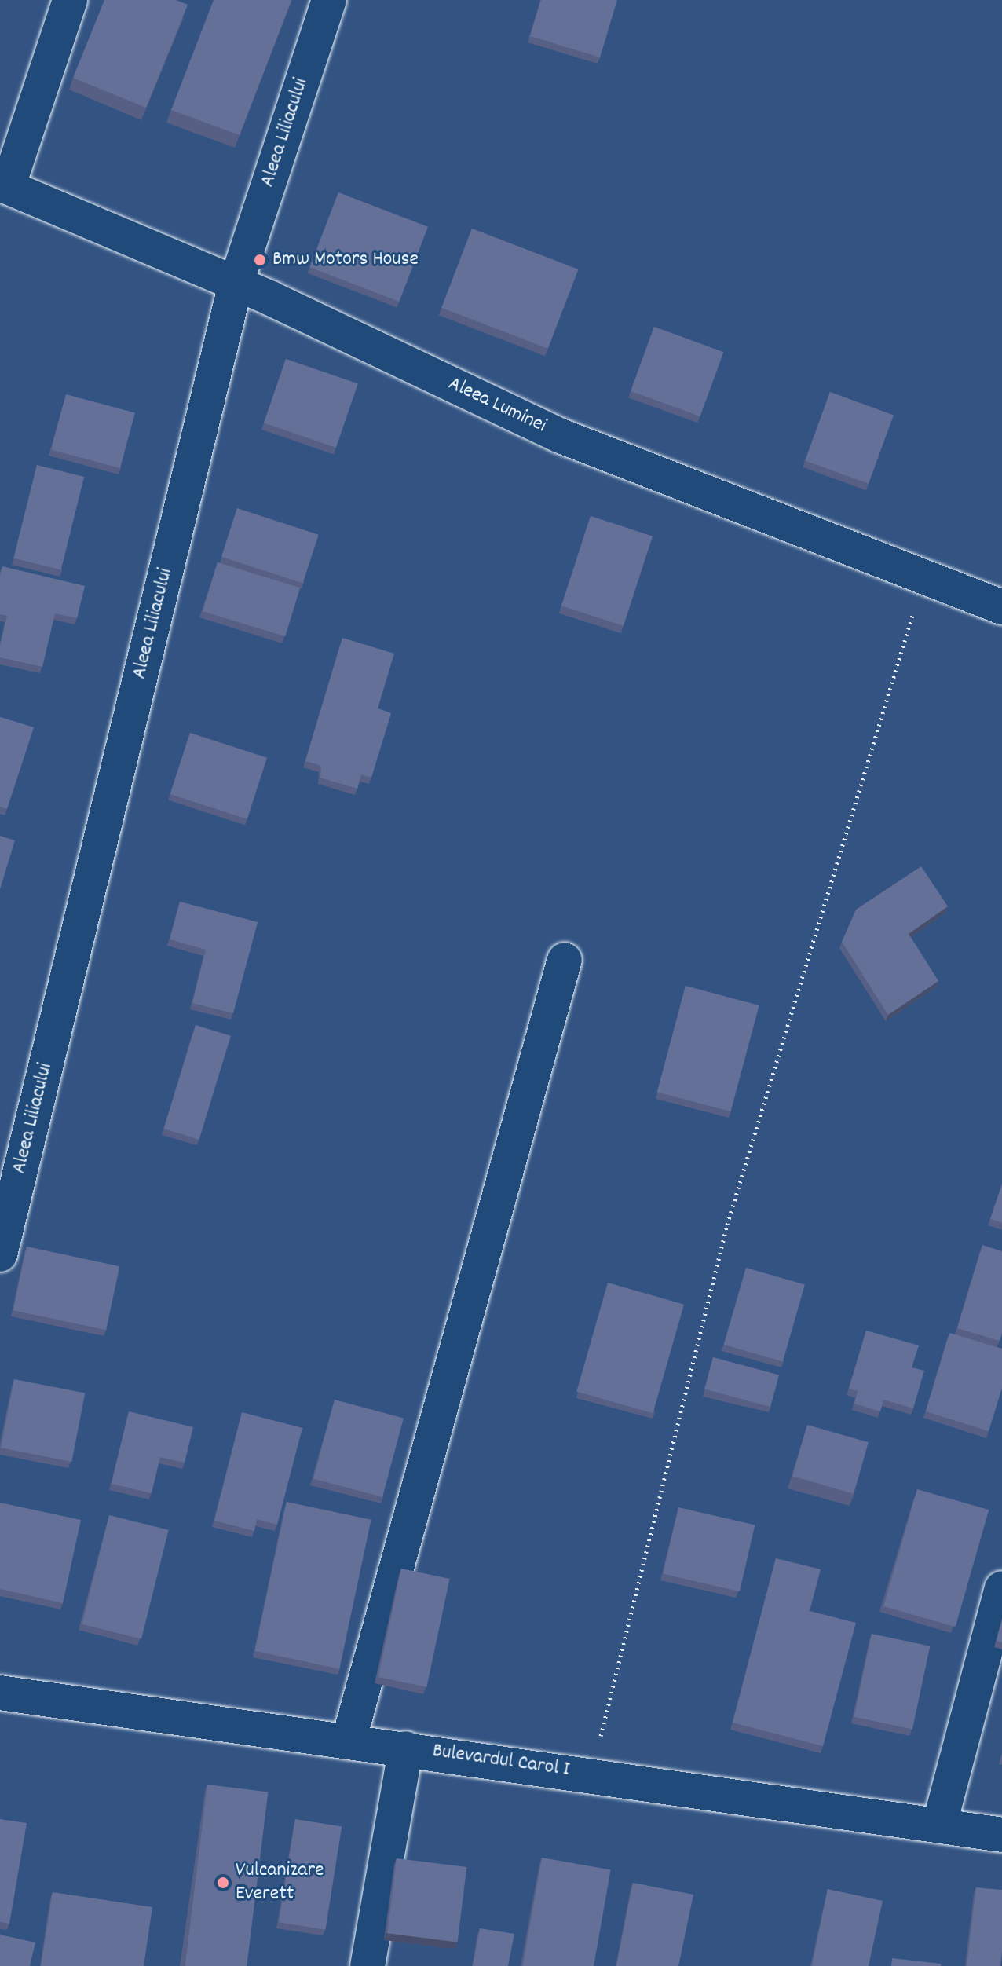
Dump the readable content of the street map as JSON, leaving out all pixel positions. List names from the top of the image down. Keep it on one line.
{"streets":{"street":["Aleea Liliacului","Aleea Luminei","Bulevardul Carol I"]},"crossings":[["Aleea Liliacului","Aleea Luminei"]],"places":["Bmw Motors House","Vulcanizare Everett"]}
